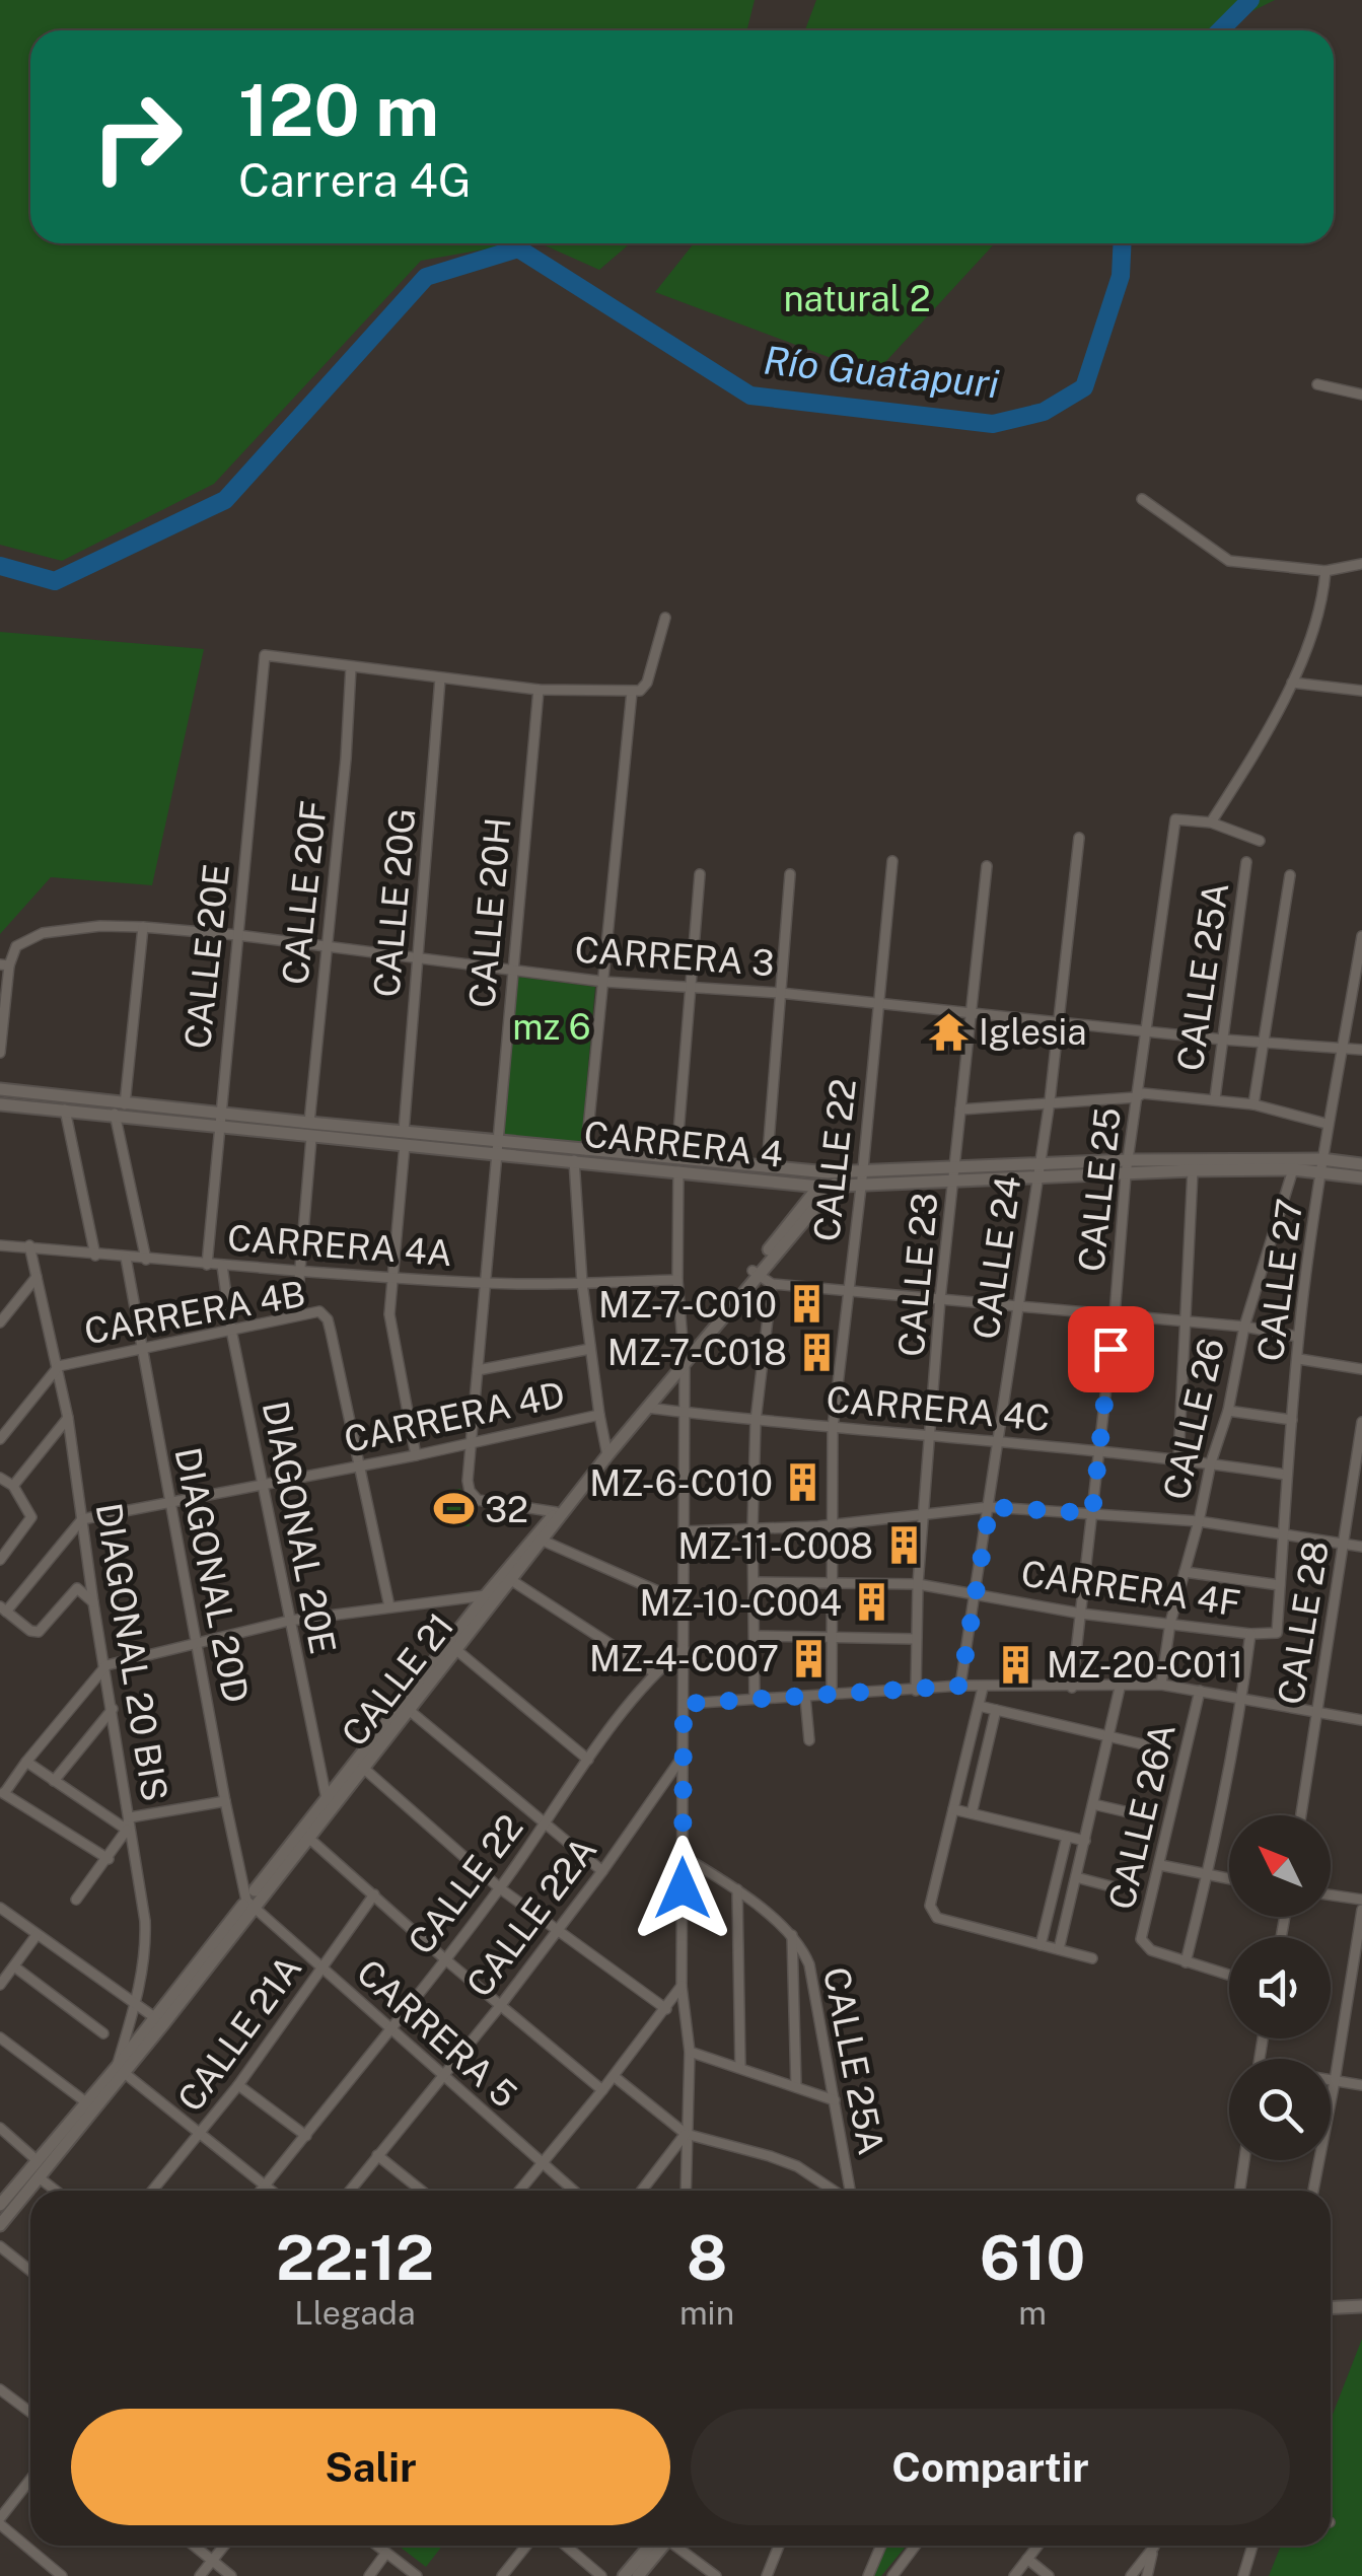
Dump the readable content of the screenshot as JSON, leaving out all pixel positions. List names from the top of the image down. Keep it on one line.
{"streets":{"main road":["CARRERA 4","CALLE 21"],"street":["CALLE 20F","CALLE 20G","CALLE 20H","CALLE 20E","CARRERA 3","CALLE 25A","CALLE 22","CALLE 25","CARRERA 4A","CALLE 24","CALLE 23","CALLE 27","CARRERA 4B","CARRERA 4C","CARRERA 4D","CALLE 26","DIAGONAL 20E","DIAGONAL 20D","CARRERA 4F","CALLE 28","DIAGONAL 20 BIS","CALLE 26A","CALLE 22A","CALLE 21A","CARRERA 5"]},"crossings":[["CALLE 20F","CALLE 20E"],["CALLE 20F","CARRERA 3"],["CALLE 20F","CARRERA 4"],["CALLE 20G","CARRERA 3"],["CALLE 20G","CARRERA 4"],["CALLE 20G","CARRERA 4A"],["CALLE 20G","CARRERA 4D"],["CALLE 20H","CARRERA 3"],["CALLE 20H","CARRERA 4"],["CALLE 20H","CARRERA 4A"],["CALLE 20H","CARRERA 4D"],["CALLE 20H","CALLE 21"],["CALLE 20E","CARRERA 3"],["CALLE 20E","CARRERA 4"],["CALLE 20E","CARRERA 4A"],["CARRERA 3","CALLE 25A"],["CARRERA 3","CALLE 22"],["CARRERA 3","CALLE 25"],["CARRERA 3","CALLE 24"],["CARRERA 3","CALLE 23"],["CARRERA 3","CALLE 27"],["CARRERA 4","CALLE 22"],["CARRERA 4","CALLE 25"],["CARRERA 4","CALLE 24"],["CARRERA 4","CALLE 23"],["CARRERA 4","CALLE 27"],["CARRERA 4","CALLE 26"],["CARRERA 4","CALLE 21"],["CALLE 22","CARRERA 4C"],["CALLE 22","CARRERA 4F"],["CALLE 22","CARRERA 5"],["CALLE 25","CARRERA 4C"],["CALLE 25","CARRERA 4F"],["CARRERA 4A","DIAGONAL 20E"],["CARRERA 4A","DIAGONAL 20D"],["CARRERA 4A","DIAGONAL 20 BIS"],["CALLE 24","CARRERA 4C"],["CALLE 24","CARRERA 4F"],["CALLE 23","CARRERA 4C"],["CALLE 23","CARRERA 4F"],["CALLE 27","CARRERA 4C"],["CALLE 27","CARRERA 4F"],["CARRERA 4B","CARRERA 4D"],["CARRERA 4B","DIAGONAL 20E"],["CARRERA 4B","DIAGONAL 20D"],["CARRERA 4B","DIAGONAL 20 BIS"],["CARRERA 4C","CALLE 26"],["CARRERA 4C","CALLE 21"],["CARRERA 4D","DIAGONAL 20E"],["CARRERA 4D","DIAGONAL 20D"],["CARRERA 4D","DIAGONAL 20 BIS"],["CALLE 26","CARRERA 4F"],["DIAGONAL 20E","CALLE 21"],["DIAGONAL 20D","CALLE 21"],["DIAGONAL 20D","CARRERA 5"],["DIAGONAL 20 BIS","CALLE 21"],["CALLE 21","CARRERA 5"],["CALLE 22A","CARRERA 5"],["CALLE 21A","CARRERA 5"]],"water":["Río Guatapuri"],"parks":["natural 2","mz 6"],"places":{"temple":["Iglesia"],"building":["MZ-7-C010","MZ-7-C018","MZ-6-C010","MZ-11-C008","MZ-10-C004","MZ-4-C007","MZ-20-C011"],"sports":["32"]},"north":"top left","page":{"turn":["120 m","Carrera 4G"],"eta":["22:12","Llegada","8","min","610","m"],"buttons":["Salir","Compartir"]}}
